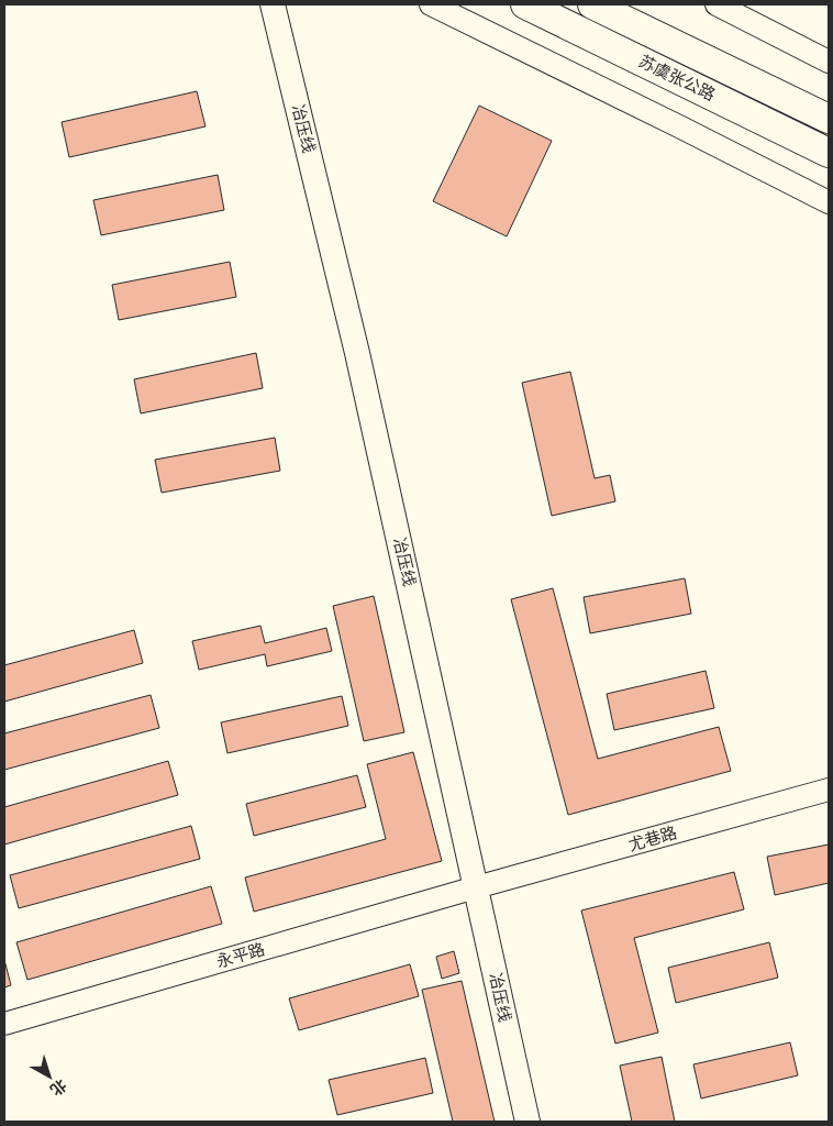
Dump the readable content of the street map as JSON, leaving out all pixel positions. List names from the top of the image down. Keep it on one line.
{"streets":{"highway":["苏虞张公路"],"main road":["冶压线"],"street":["尤巷路","永平路"]},"crossings":[["冶压线","尤巷路"],["冶压线","永平路"],["尤巷路","永平路"]],"north":"bottom right"}
